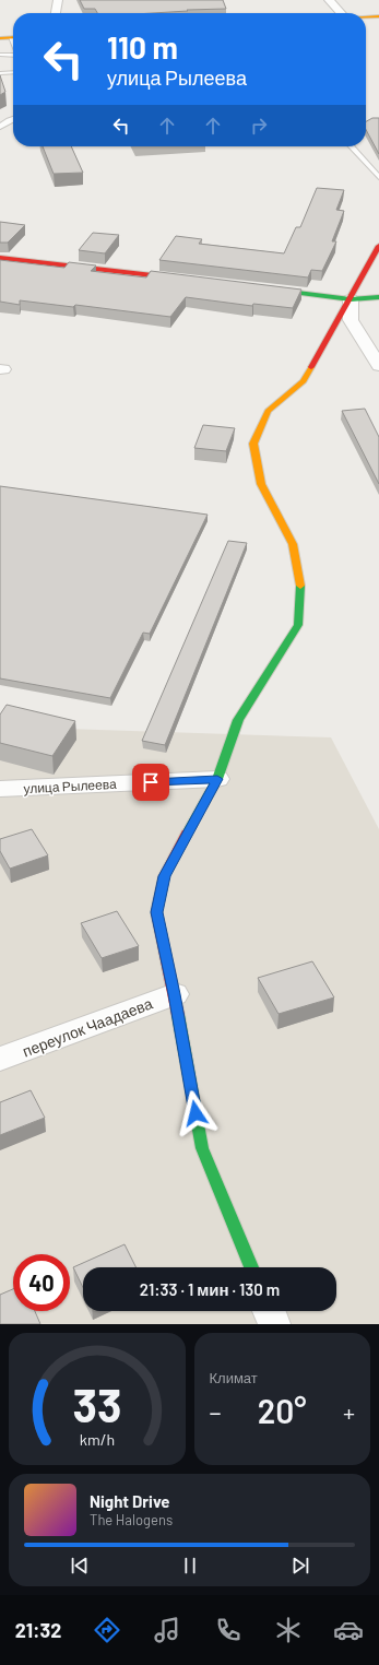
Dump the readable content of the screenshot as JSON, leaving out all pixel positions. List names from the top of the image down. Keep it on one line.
{"streets":{"street":["улица Рылеева","переулок Чаадаева"]},"page":{"turn":["110 m","улица Рылеева"],"limit":"40","trip":"21:33 · 1 мин · 130 m","tile":"Климат","heat":["−","20°","+"],"song":["Night Drive","The Halogens"],"tabs":"21:32","gauge":["33","km/h"]}}
